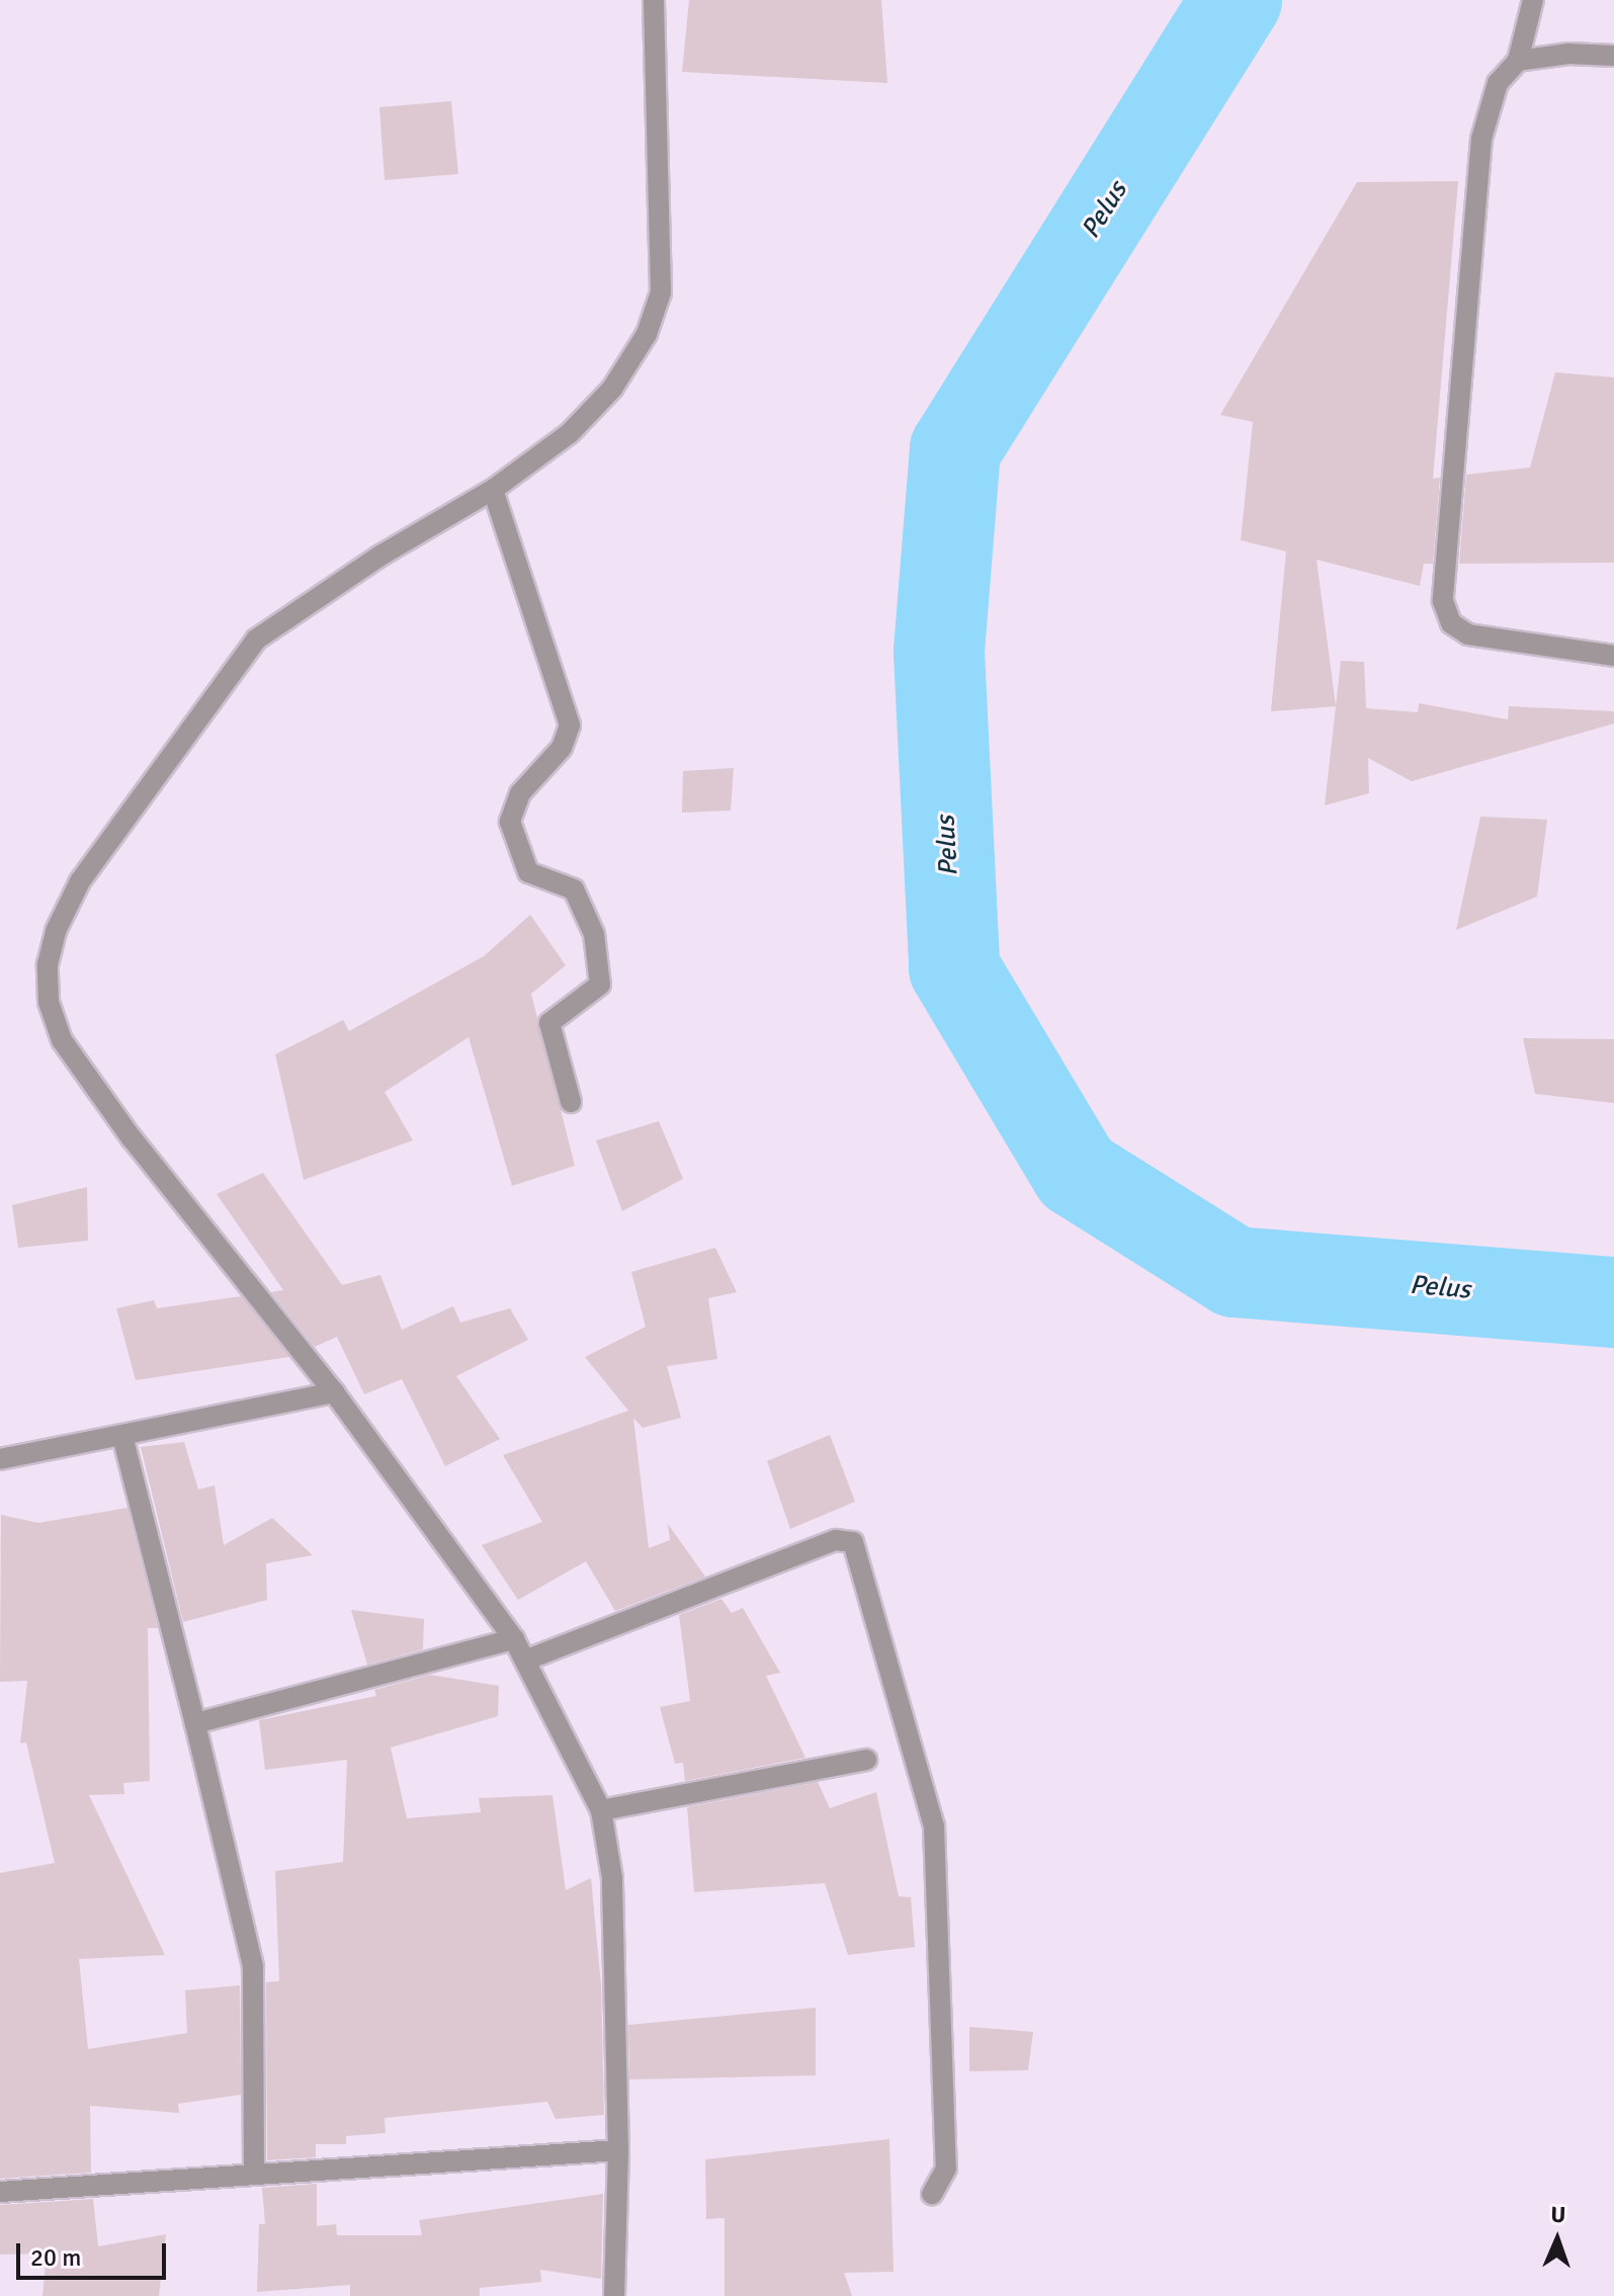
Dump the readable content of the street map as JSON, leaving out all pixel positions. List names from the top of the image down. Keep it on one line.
{"water":["Pelus"],"scale_bar":"20 m","north":"top"}
